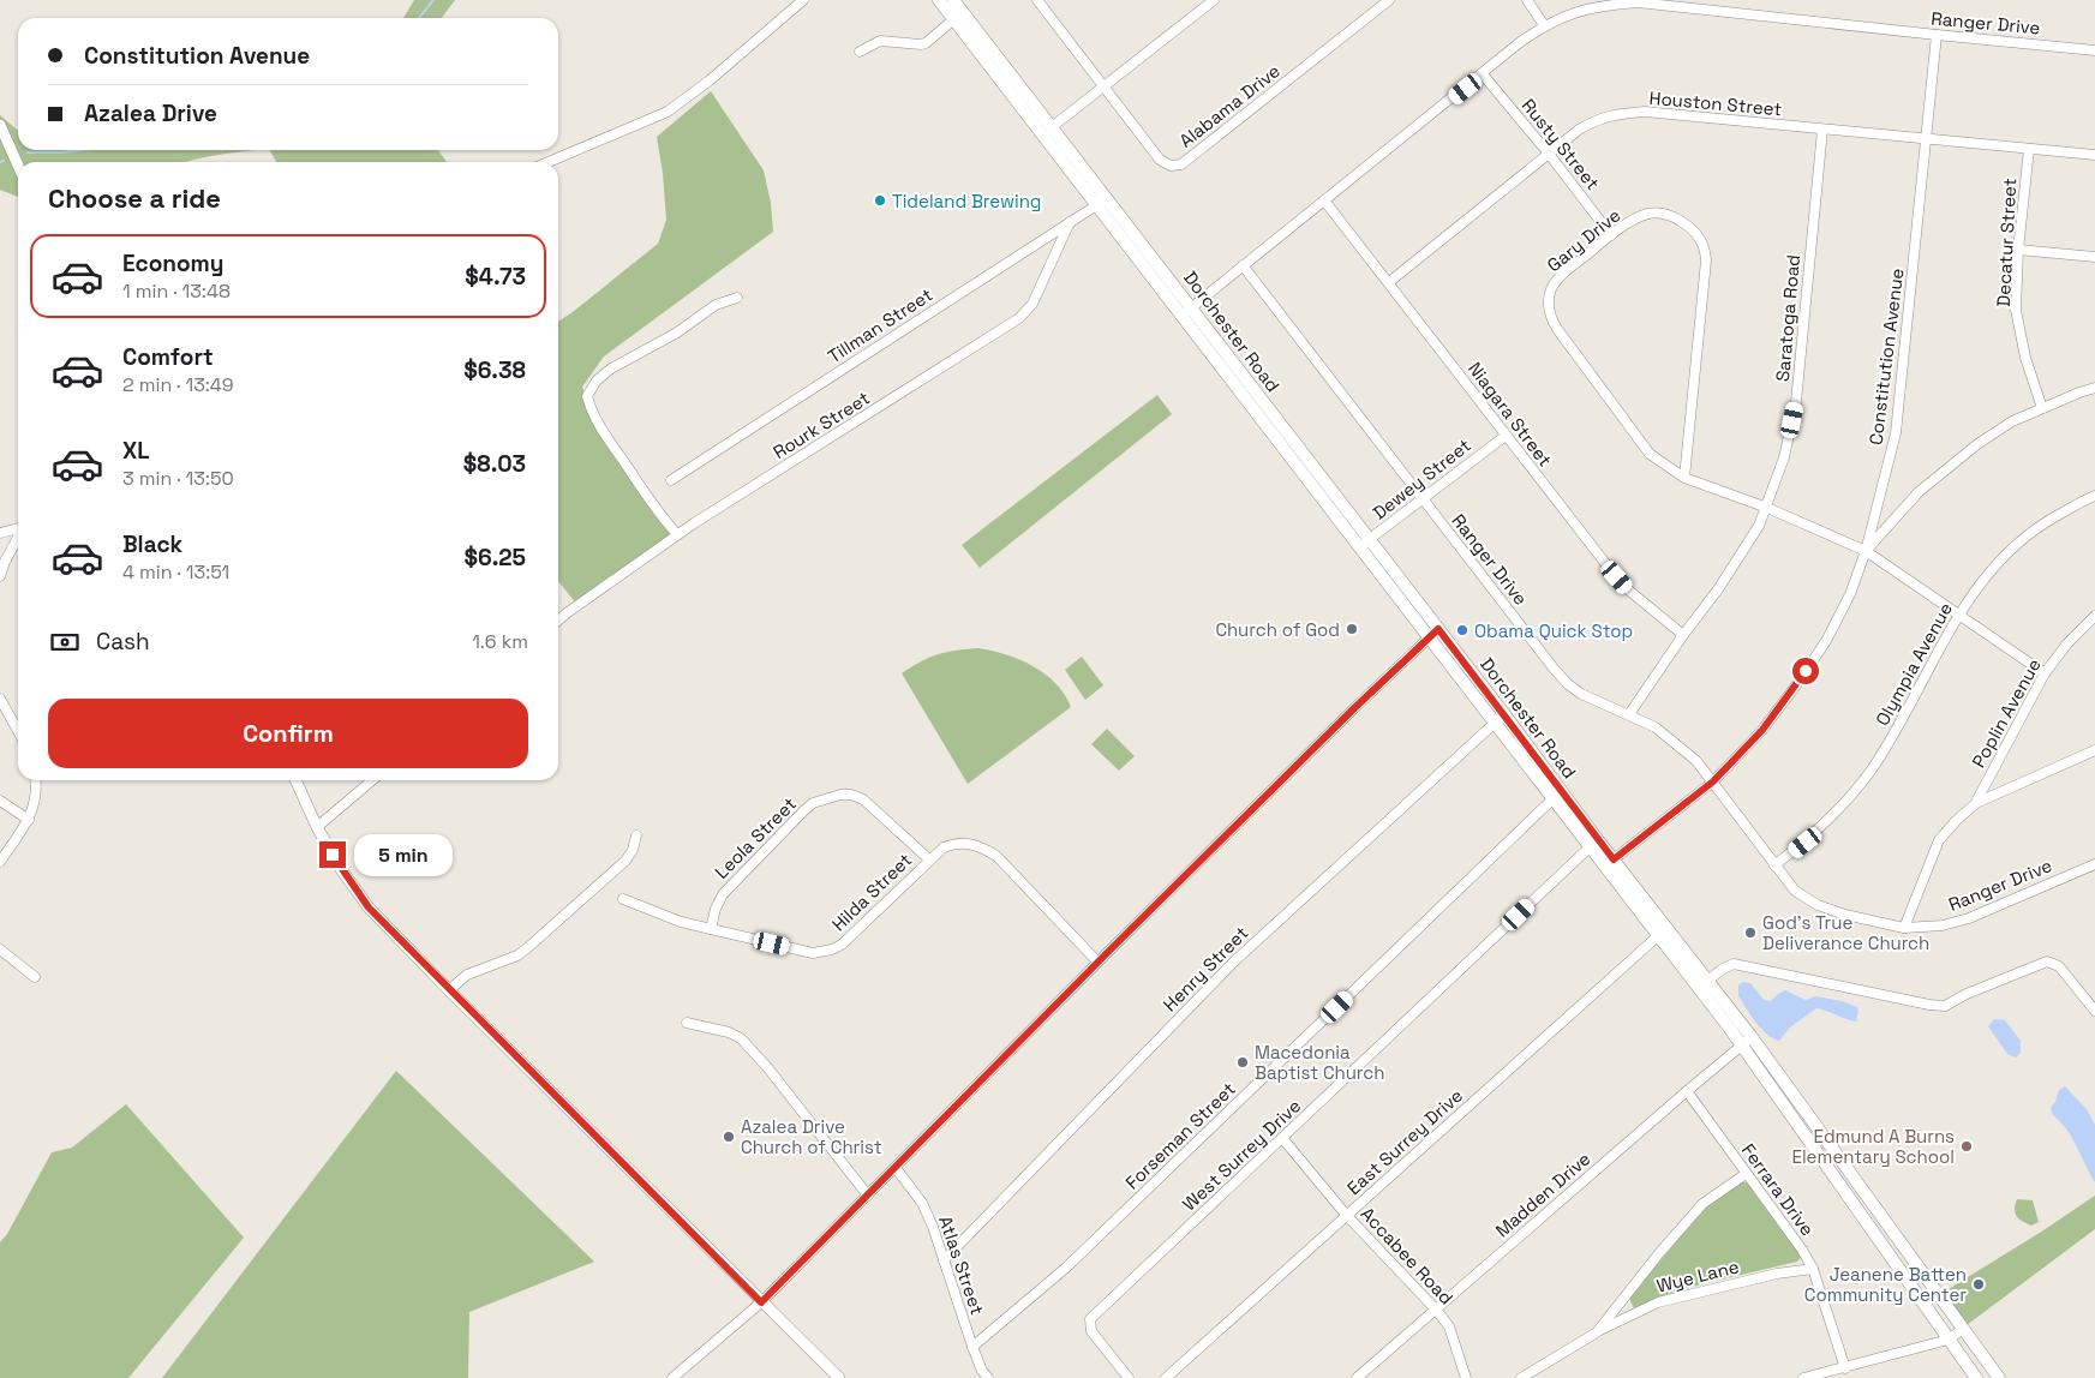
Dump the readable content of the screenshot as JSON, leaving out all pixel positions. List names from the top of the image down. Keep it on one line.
{"streets":{"main road":["Dorchester Road"],"street":["Ranger Drive","Houston Street","Alabama Drive","Rusty Street","Gary Drive","Decatur Street","Saratoga Road","Tillman Street","Constitution Avenue","Niagara Street","Rourk Street","Dewey Street","Olympia Avenue","Poplin Avenue","Leola Street","Hilda Street","Henry Street","Forseman Street","East Surrey Drive","West Surrey Drive","Ferrara Drive","Madden Drive","Accabee Road","Atlas Street","Wye Lane"]},"crossings":[["Ranger Drive","Rusty Street"],["Ranger Drive","Saratoga Road"],["Ranger Drive","Dorchester Road"],["Ranger Drive","Constitution Avenue"],["Ranger Drive","Niagara Street"],["Ranger Drive","Dewey Street"],["Ranger Drive","Olympia Avenue"],["Houston Street","Rusty Street"],["Houston Street","Decatur Street"],["Houston Street","Saratoga Road"],["Houston Street","Constitution Avenue"],["Houston Street","Niagara Street"],["Rusty Street","Gary Drive"],["Gary Drive","Saratoga Road"],["Gary Drive","Constitution Avenue"],["Gary Drive","Olympia Avenue"],["Gary Drive","Poplin Avenue"],["Saratoga Road","Niagara Street"],["Tillman Street","Dorchester Road"],["Tillman Street","Rourk Street"],["Dorchester Road","Constitution Avenue"],["Dorchester Road","Dewey Street"],["Dorchester Road","Henry Street"],["Dorchester Road","Forseman Street"],["Dorchester Road","East Surrey Drive"],["Dorchester Road","West Surrey Drive"],["Dorchester Road","Madden Drive"],["Niagara Street","Dewey Street"],["Leola Street","Hilda Street"],["Henry Street","Atlas Street"],["Forseman Street","Atlas Street"],["East Surrey Drive","Accabee Road"],["West Surrey Drive","Accabee Road"],["Ferrara Drive","Madden Drive"],["Ferrara Drive","Wye Lane"],["Madden Drive","Accabee Road"]],"places":["Tideland Brewing","Church of God","Obama Quick Stop","God's True Deliverance Church","Macedonia Baptist Church","Azalea Drive Church of Christ","Edmund A Burns Elementary School","Jeanene Batten Community Center"],"page":{"banner":["Constitution Avenue","Azalea Drive"],"heading":"Choose a ride","list":[{"name":"Economy","note":"1 min · 13:48","value":"$4.73"},{"name":"Comfort","note":"2 min · 13:49","value":"$6.38"},{"name":"XL","note":"3 min · 13:50","value":"$8.03"},{"name":"Black","note":"4 min · 13:51","value":"$6.25"}],"pay":["Cash","1.6 km"],"buttons":"Confirm","bubble":"5 min"}}
